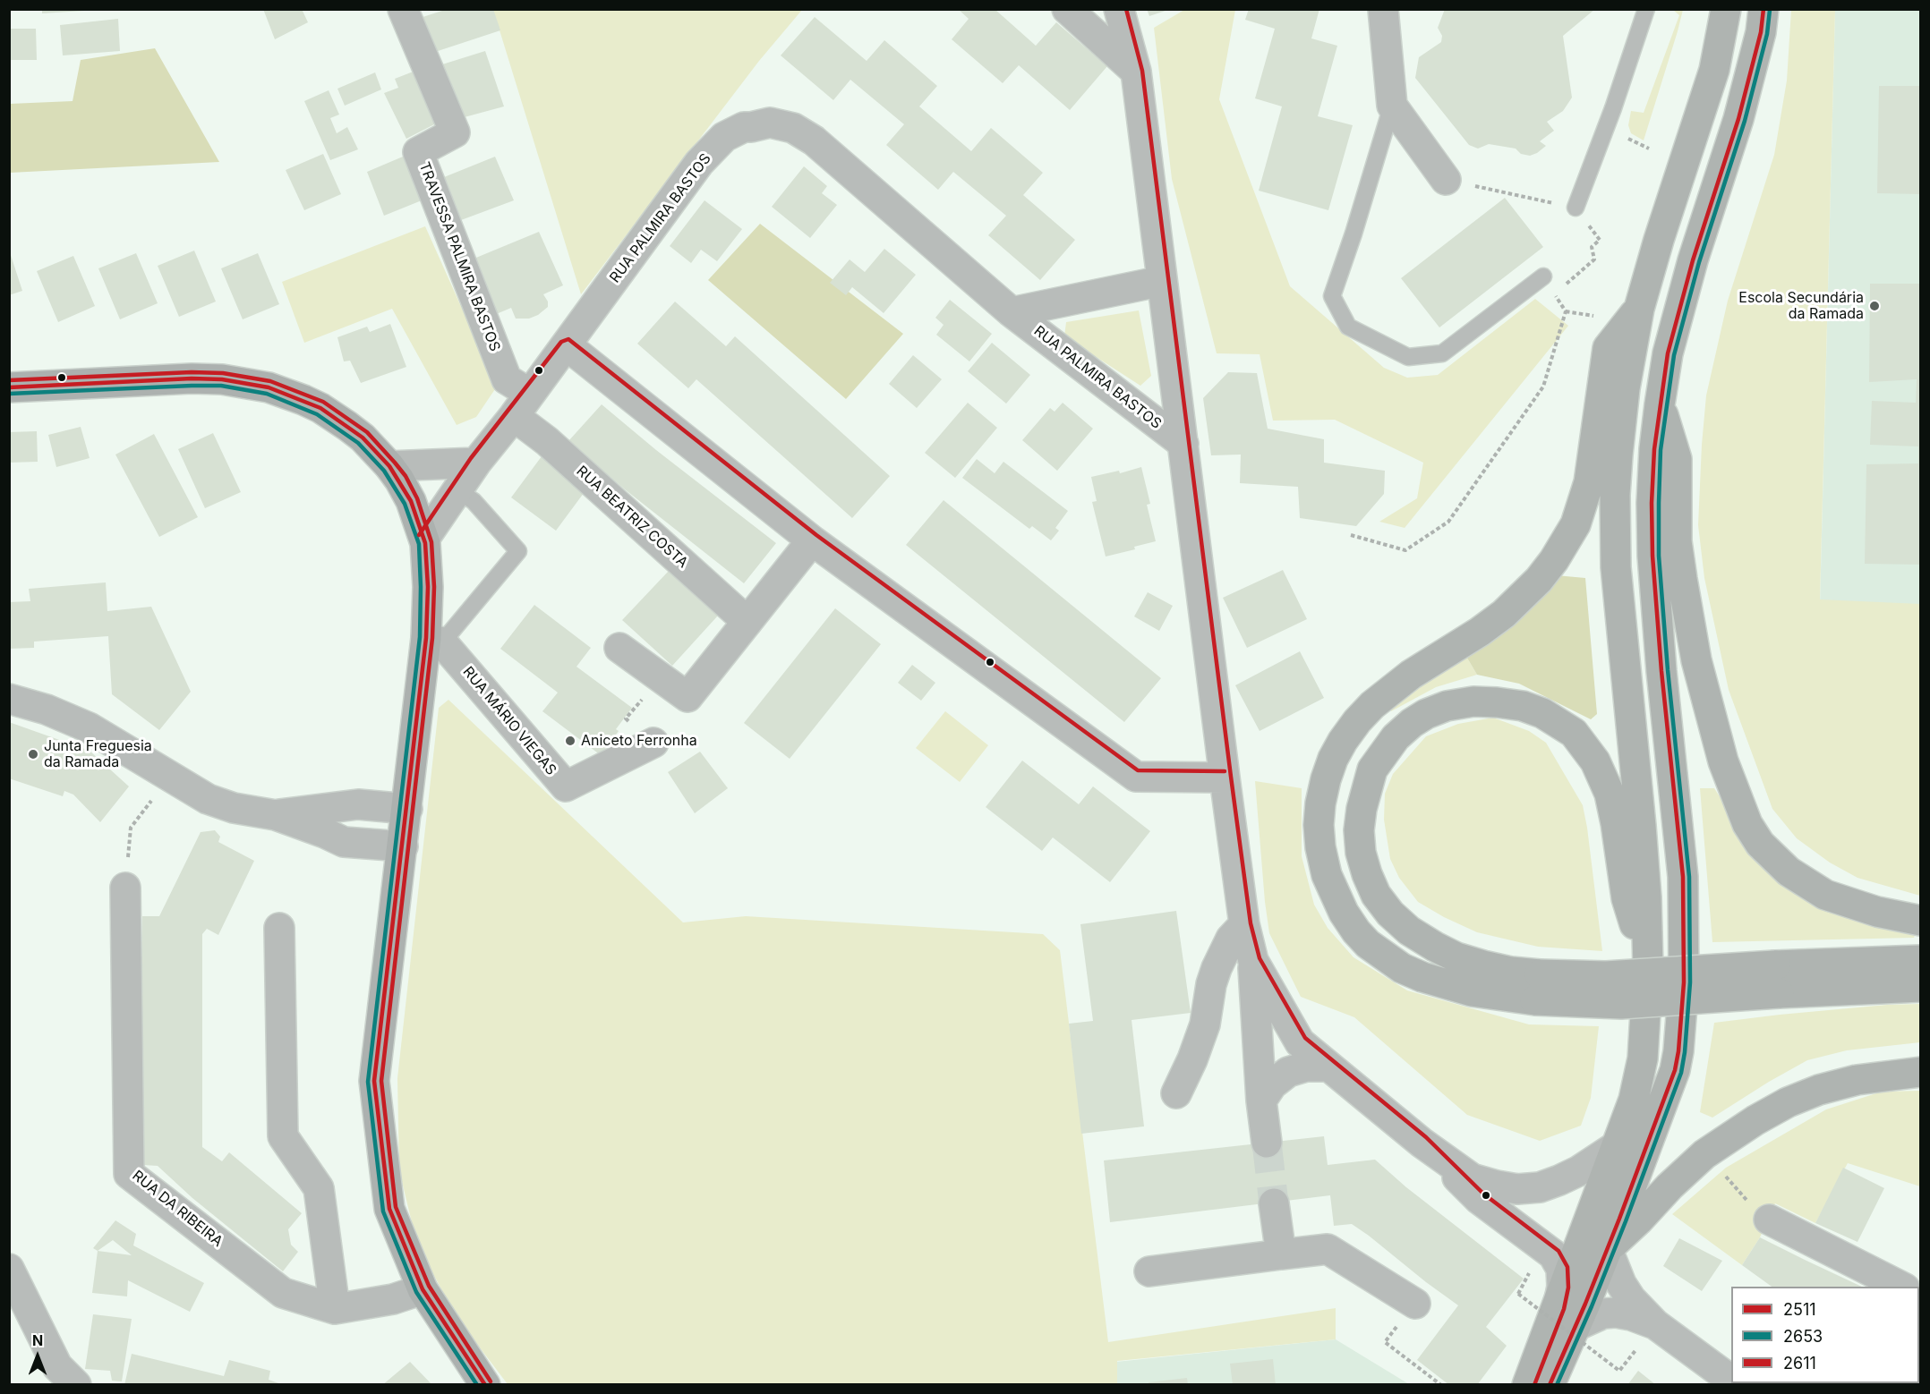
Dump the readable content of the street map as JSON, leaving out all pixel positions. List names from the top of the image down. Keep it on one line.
{"streets":{"street":["RUA PALMIRA BASTOS","TRAVESSA PALMIRA BASTOS","RUA BEATRIZ COSTA","RUA MÁRIO VIEGAS","RUA DA RIBEIRA"]},"crossings":[["RUA PALMIRA BASTOS","TRAVESSA PALMIRA BASTOS"],["RUA PALMIRA BASTOS","RUA BEATRIZ COSTA"],["TRAVESSA PALMIRA BASTOS","RUA BEATRIZ COSTA"]],"places":["Escola Secundária da Ramada","Aniceto Ferronha","Junta Freguesia da Ramada"],"lines":["transit line 2511","transit line 2611","transit line 2653"],"legend":["2511","2653","2611"],"north":"top"}
